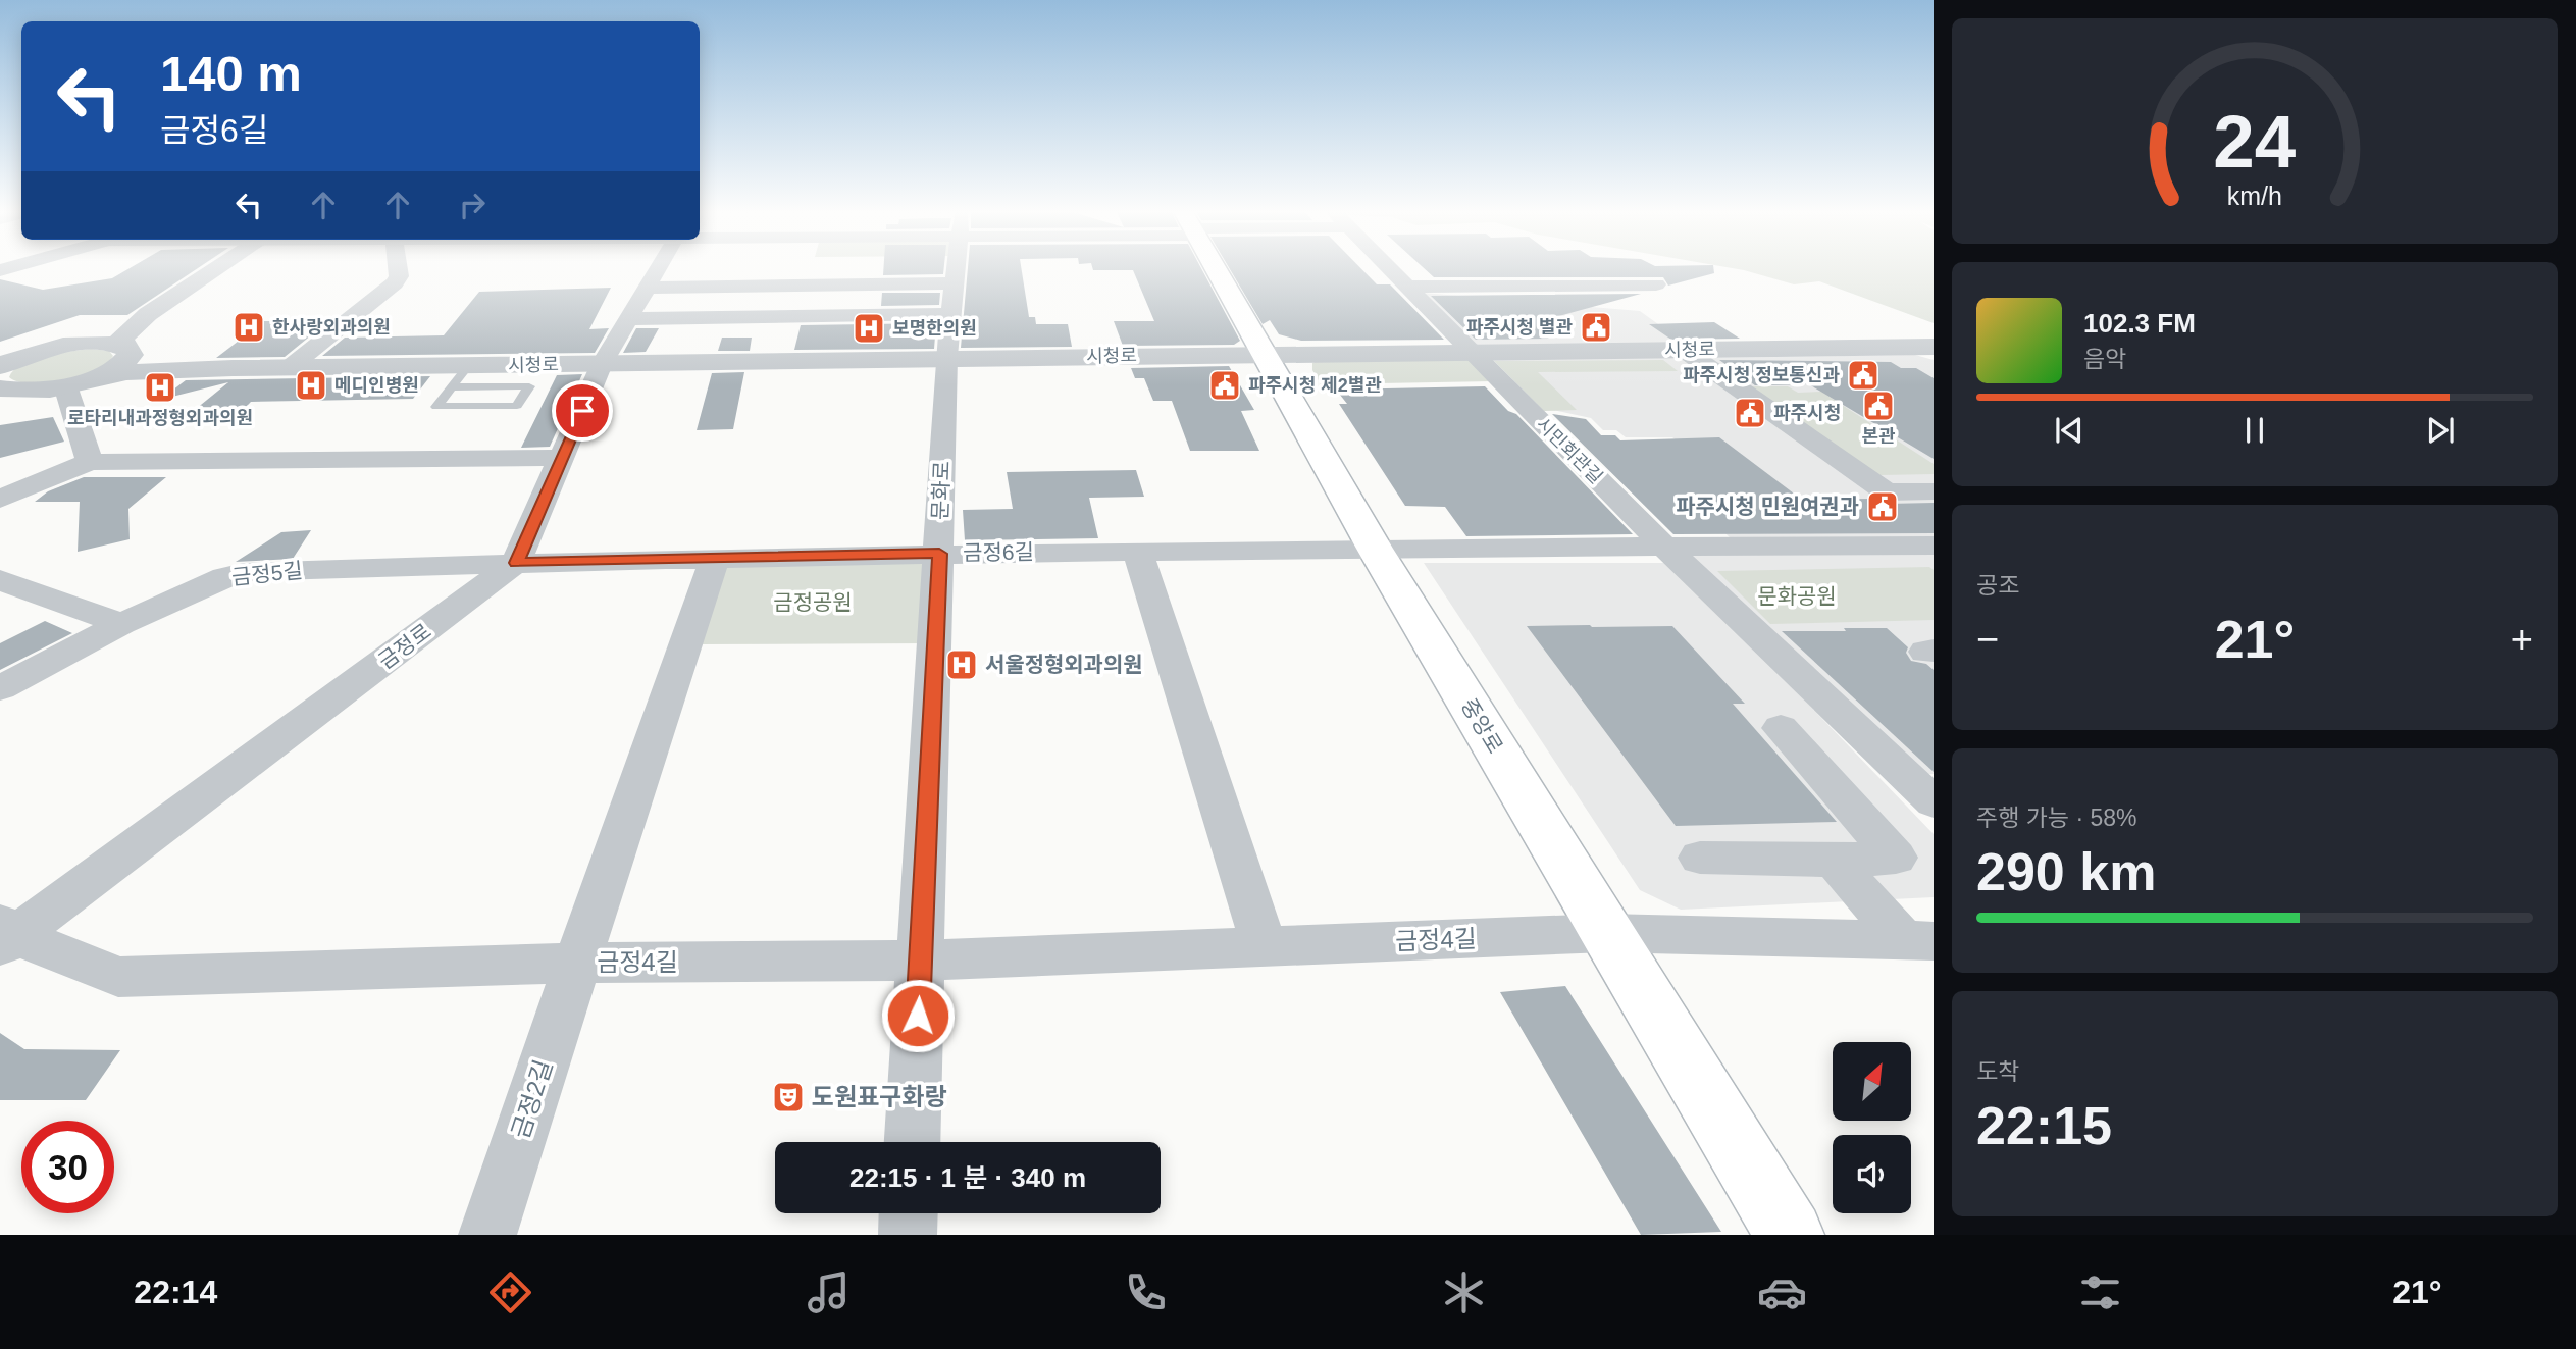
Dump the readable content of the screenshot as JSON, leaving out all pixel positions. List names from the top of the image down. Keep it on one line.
{"streets":{"main road":["중앙로"],"street":["시청로","시민회관길","문화로","금정6길","금정5길","금정로","금정4길","금정2길"]},"crossings":[["시청로","시민회관길"],["시청로","문화로"],["시청로","금정로"],["시청로","중앙로"],["시민회관길","금정6길"],["문화로","금정6길"],["문화로","금정4길"],["금정6길","금정5길"],["금정6길","금정로"],["금정6길","중앙로"],["금정6길","금정2길"],["금정5길","금정로"],["금정로","금정4길"],["중앙로","금정4길"],["금정4길","금정2길"]],"parks":["문화공원","금정공원"],"places":{"hospital":["한사랑외과의원","보명한의원","메디인병원","로타리내과정형외과의원","서울정형외과의원"],"public building":["파주시청 별관","파주시청 정보통신과","파주시청 제2별관","본관","파주시청","파주시청 민원여권과"],"theatre":["도원표구화랑"]},"north":"top right","page":{"turn":["140 m","금정6길"],"song":["102.3 FM","음악"],"tile":["공조",["주행 가능 · 58%","290 km"],["도착","22:15"]],"heat":["−","21°","+"],"limit":"30","trip":"22:15 · 1 분 · 340 m","tabs":["22:14","21°"],"gauge":["24","km/h"]}}
